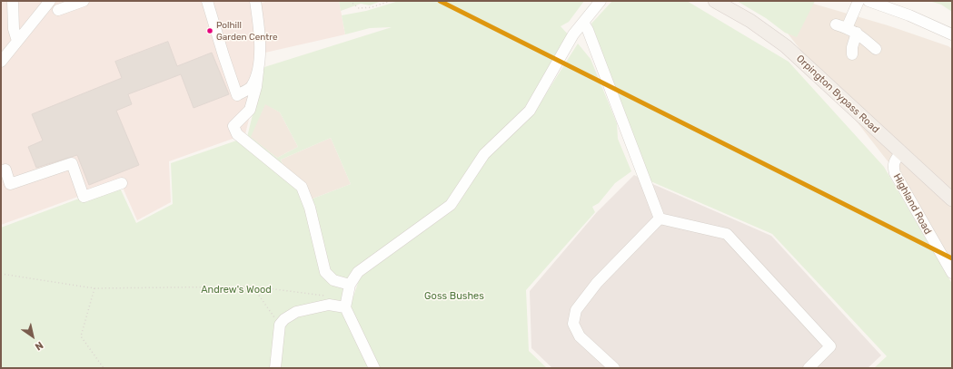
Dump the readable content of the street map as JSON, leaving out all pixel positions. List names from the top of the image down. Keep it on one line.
{"streets":{"main road":["Orpington Bypass Road"],"street":["Highland Road"]},"crossings":[["Orpington Bypass Road","Highland Road"]],"parks":["Andrew's Wood","Goss Bushes"],"places":["Polhill Garden Centre"],"north":"bottom right"}
